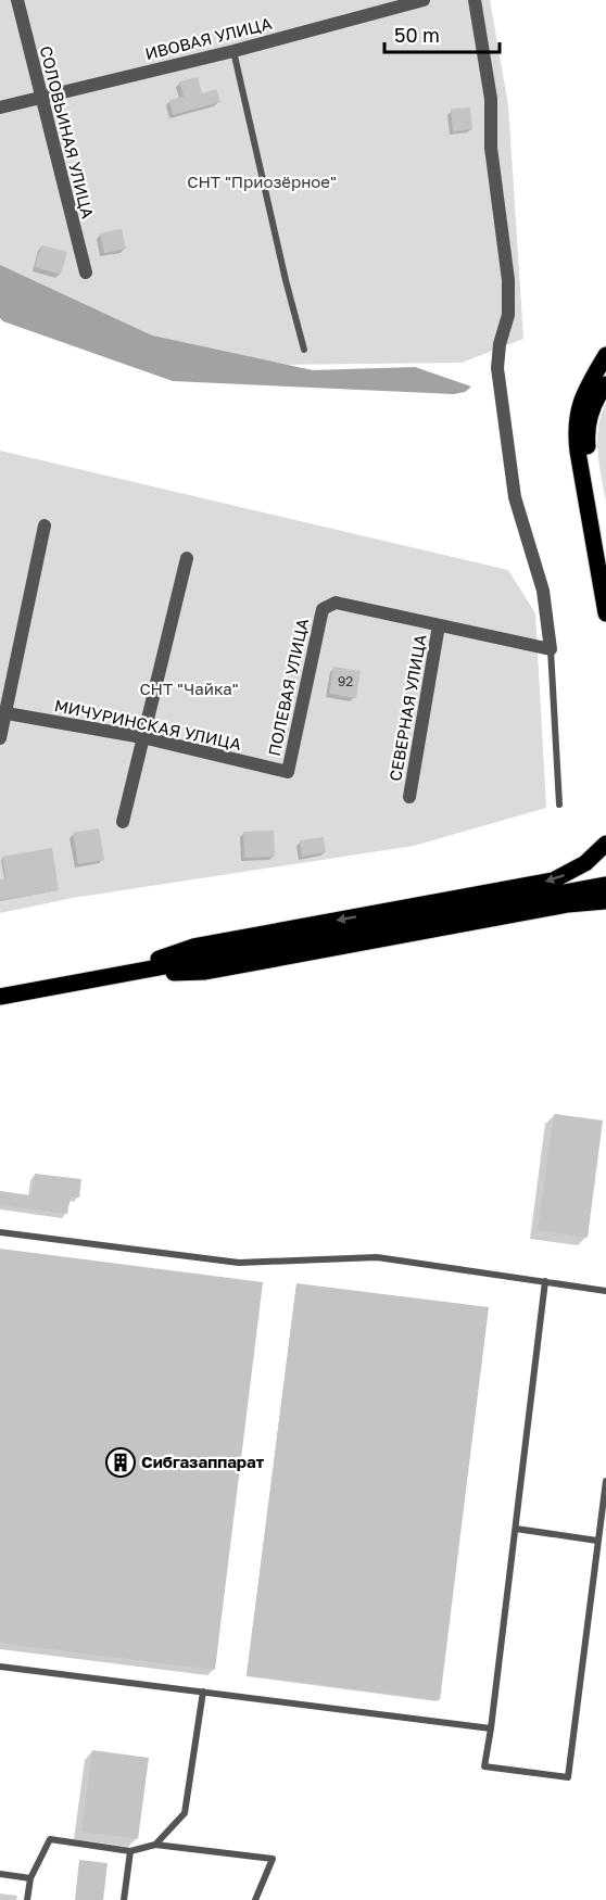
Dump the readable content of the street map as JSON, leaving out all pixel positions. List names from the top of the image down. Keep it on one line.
{"streets":{"street":["ИВОВАЯ УЛИЦА","СОЛОВЬИНАЯ УЛИЦА","ПОЛЕВАЯ УЛИЦА","СЕВЕРНАЯ УЛИЦА","МИЧУРИНСКАЯ УЛИЦА"]},"crossings":[["ИВОВАЯ УЛИЦА","СОЛОВЬИНАЯ УЛИЦА"],["ПОЛЕВАЯ УЛИЦА","СЕВЕРНАЯ УЛИЦА"],["ПОЛЕВАЯ УЛИЦА","МИЧУРИНСКАЯ УЛИЦА"]],"parks":["СНТ \"Приозёрное\"","СНТ \"Чайка\""],"places":{"building":["Сибгазаппарат"]},"house_numbers":["92"],"scale_bar":"50 m"}
